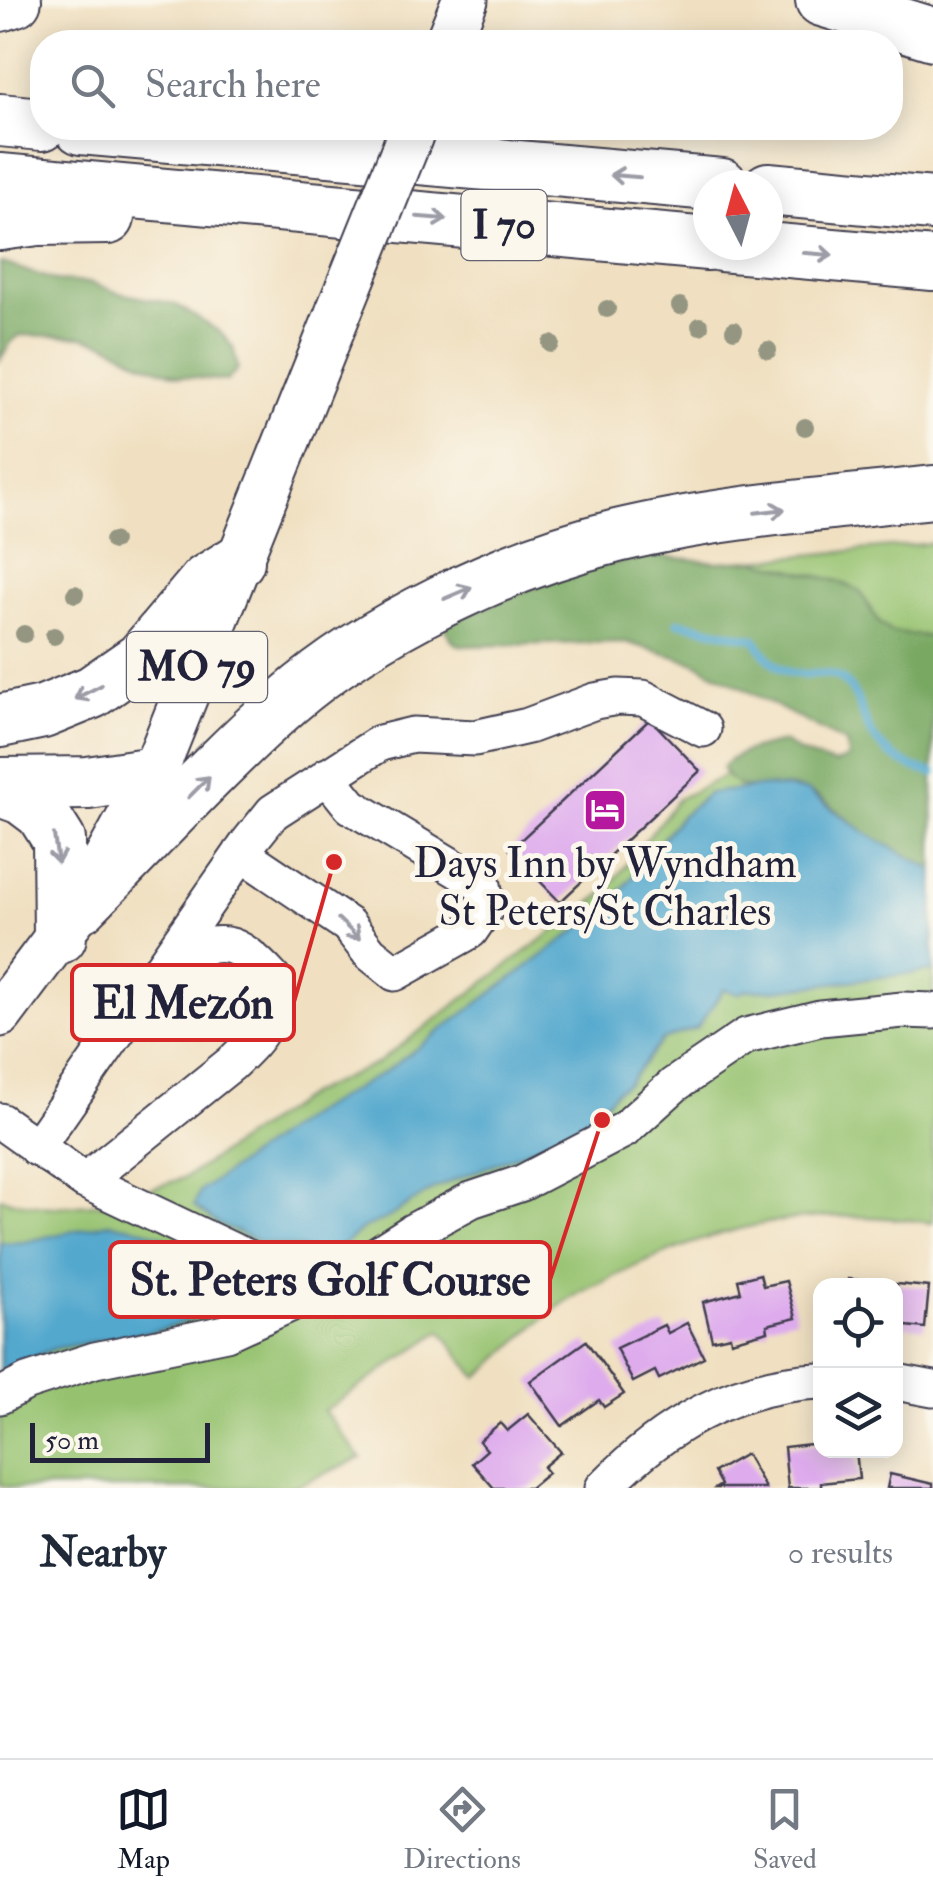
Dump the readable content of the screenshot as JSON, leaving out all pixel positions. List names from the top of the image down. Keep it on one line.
{"streets":{"highway":["I 70"],"main road":["MO 79"]},"places":{"hotel":["Days Inn by Wyndham St Peters/St Charles"],"other":["El Mezón","St. Peters Golf Course"]},"scale_bar":"50 m","north":"top","page":{"search":"Search here","scale":"50 m","heading":["Nearby","0 results"],"nav":["Map","Directions","Saved"]}}
